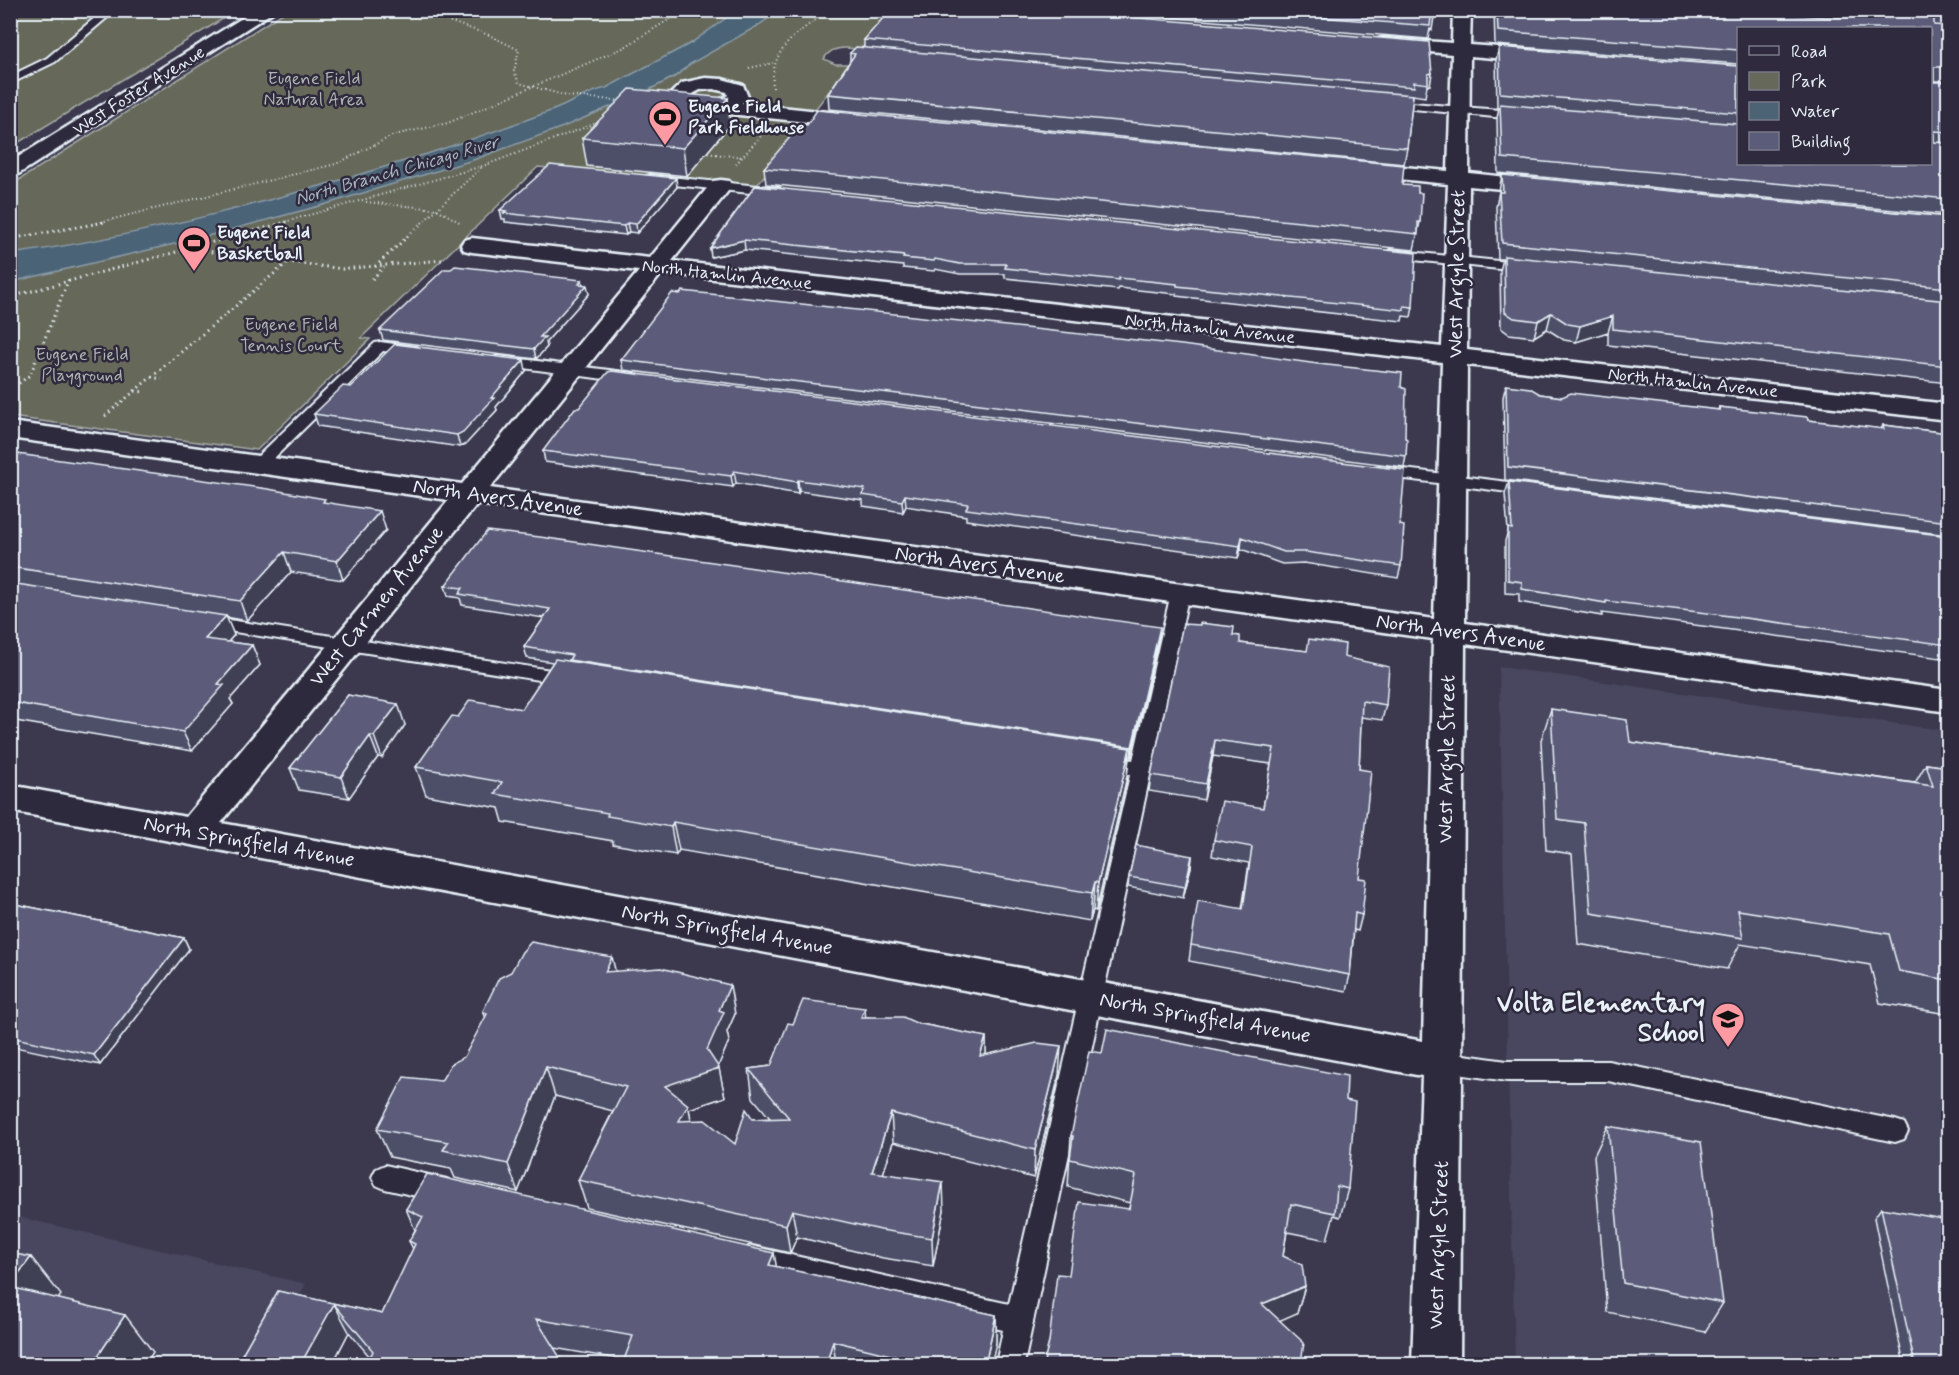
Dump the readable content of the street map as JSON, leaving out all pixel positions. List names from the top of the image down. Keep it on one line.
{"streets":{"street":["West Foster Avenue","West Argyle Street","North Hamlin Avenue","North Avers Avenue","West Carmen Avenue","North Springfield Avenue"]},"crossings":[["West Argyle Street","North Hamlin Avenue"],["West Argyle Street","North Avers Avenue"],["West Argyle Street","North Springfield Avenue"],["North Hamlin Avenue","West Carmen Avenue"],["North Avers Avenue","West Carmen Avenue"],["West Carmen Avenue","North Springfield Avenue"]],"water":["North Branch Chicago River"],"parks":["Eugene Field Natural Area","Eugene Field Tennis Court","Eugene Field Playground"],"places":{"sports":["Eugene Field Park Fieldhouse","Eugene Field Basketball"],"school or university":["Volta Elementary School"]},"legend":["Road","Park","Water","Building"]}
